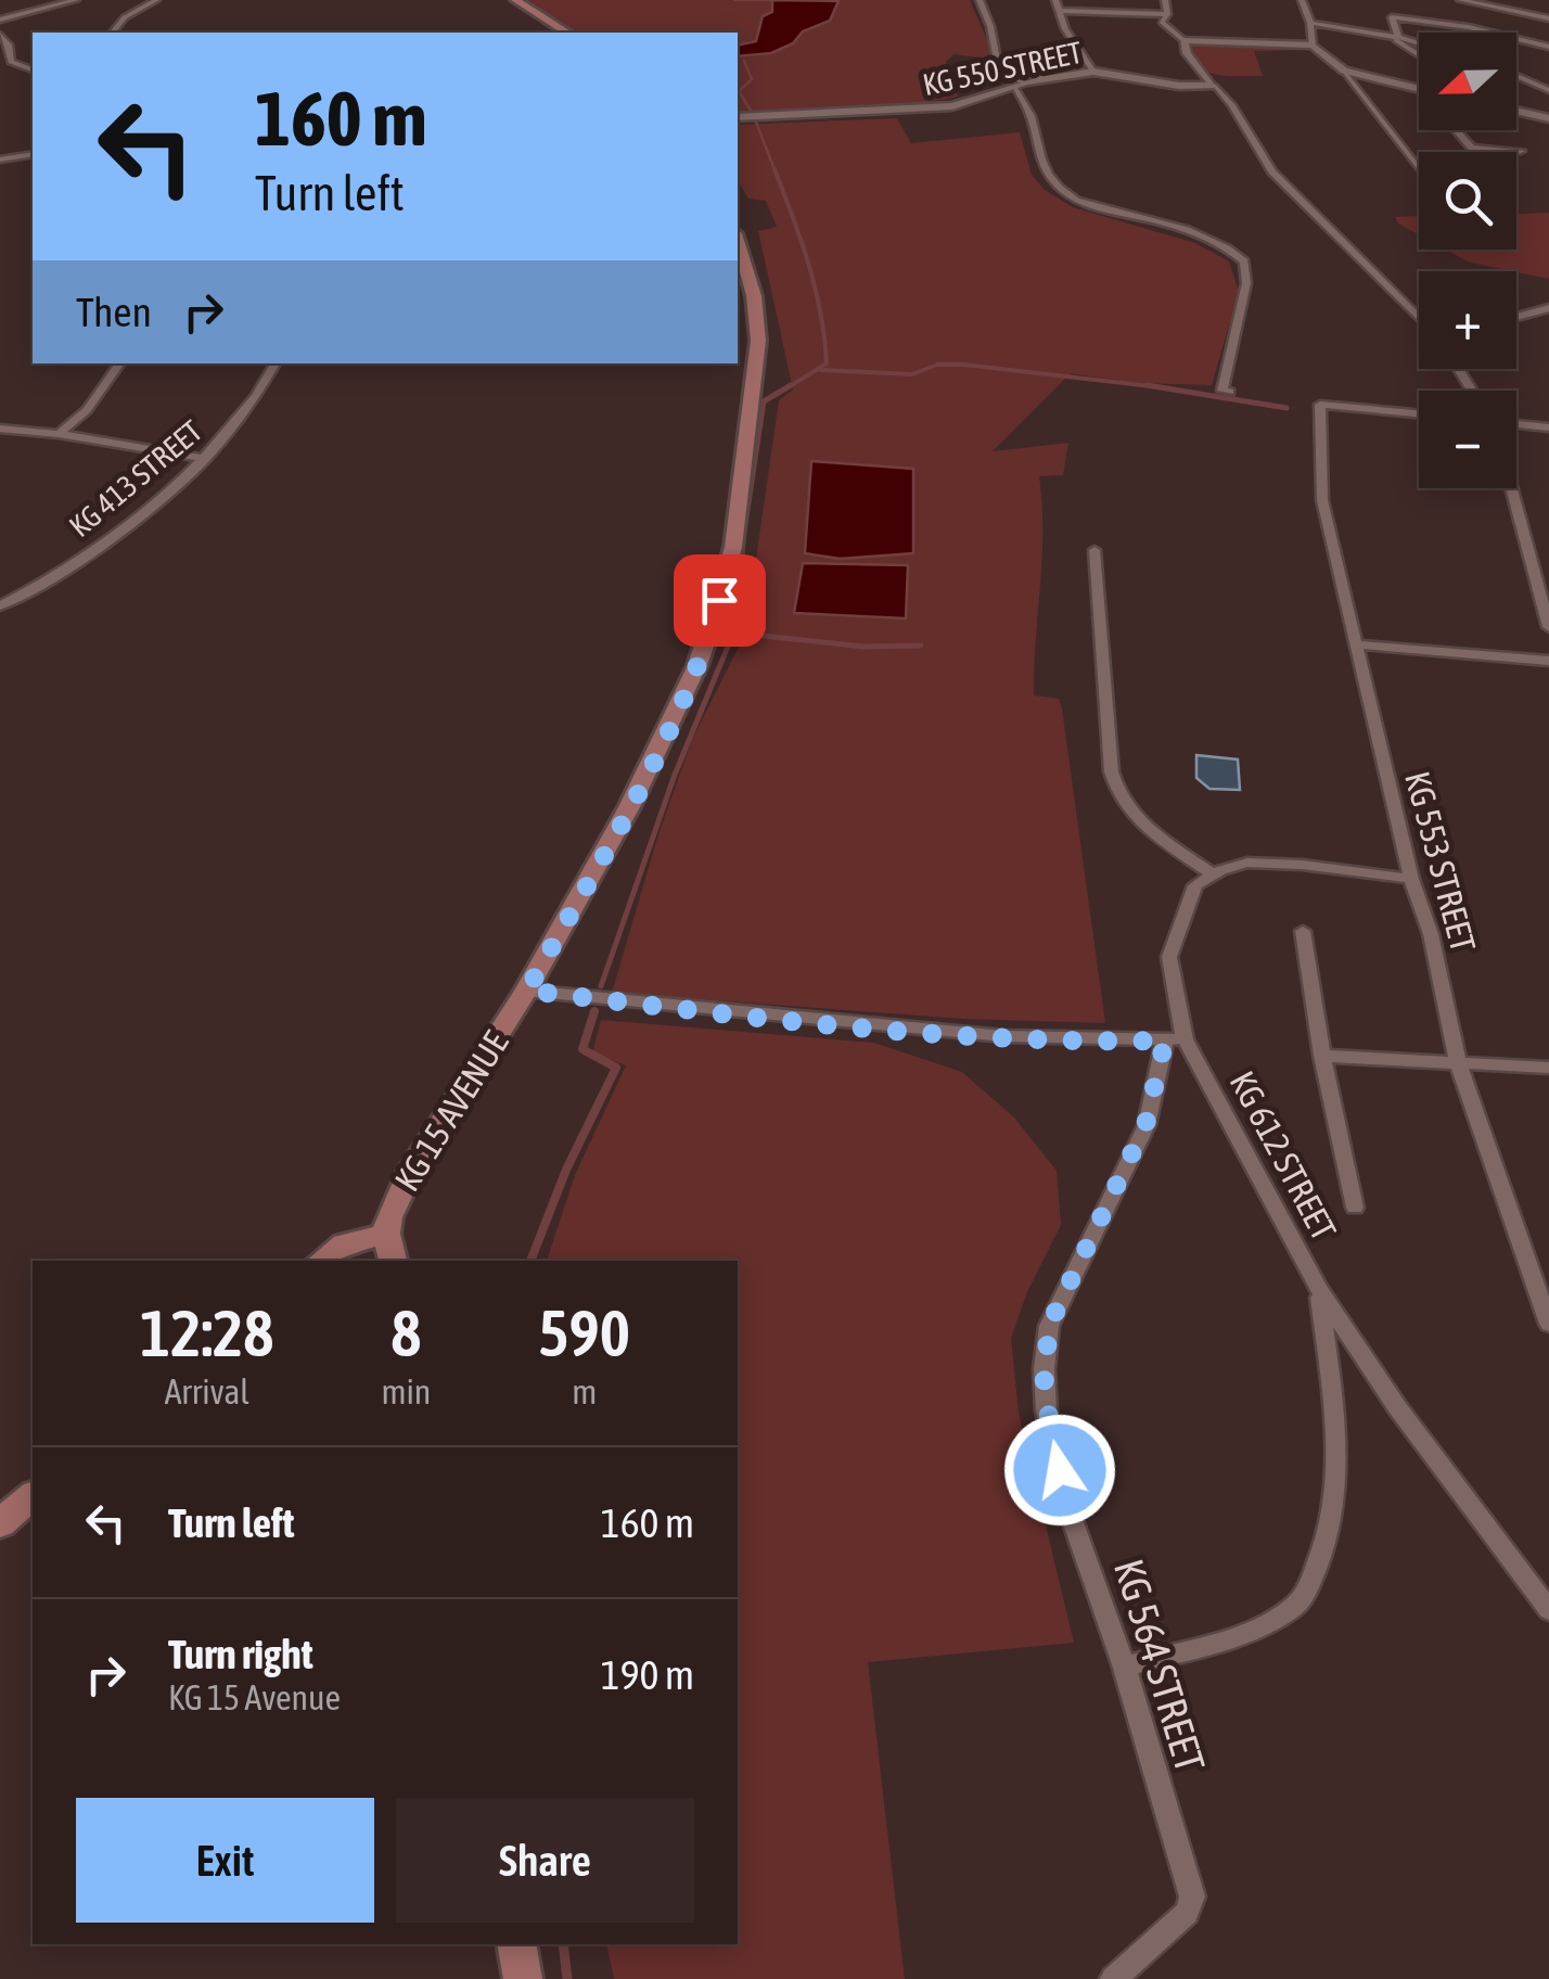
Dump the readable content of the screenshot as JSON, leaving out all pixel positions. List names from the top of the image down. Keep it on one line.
{"streets":{"main road":["KG 15 AVENUE"],"street":["KG 550 STREET","KG 413 STREET","KG 553 STREET","KG 612 STREET","KG 564 STREET"]},"crossings":[["KG 612 STREET","KG 564 STREET"]],"north":"left","page":{"map_buttons":["+","−"],"turn":["160 m","Turn left"],"then":"Then","eta":["12:28","Arrival","8","min","590","m"],"list":[{"name":"Turn left","value":"160 m"},{"name":"Turn right","note":"KG 15 Avenue","value":"190 m"}],"buttons":["Exit","Share"]}}
